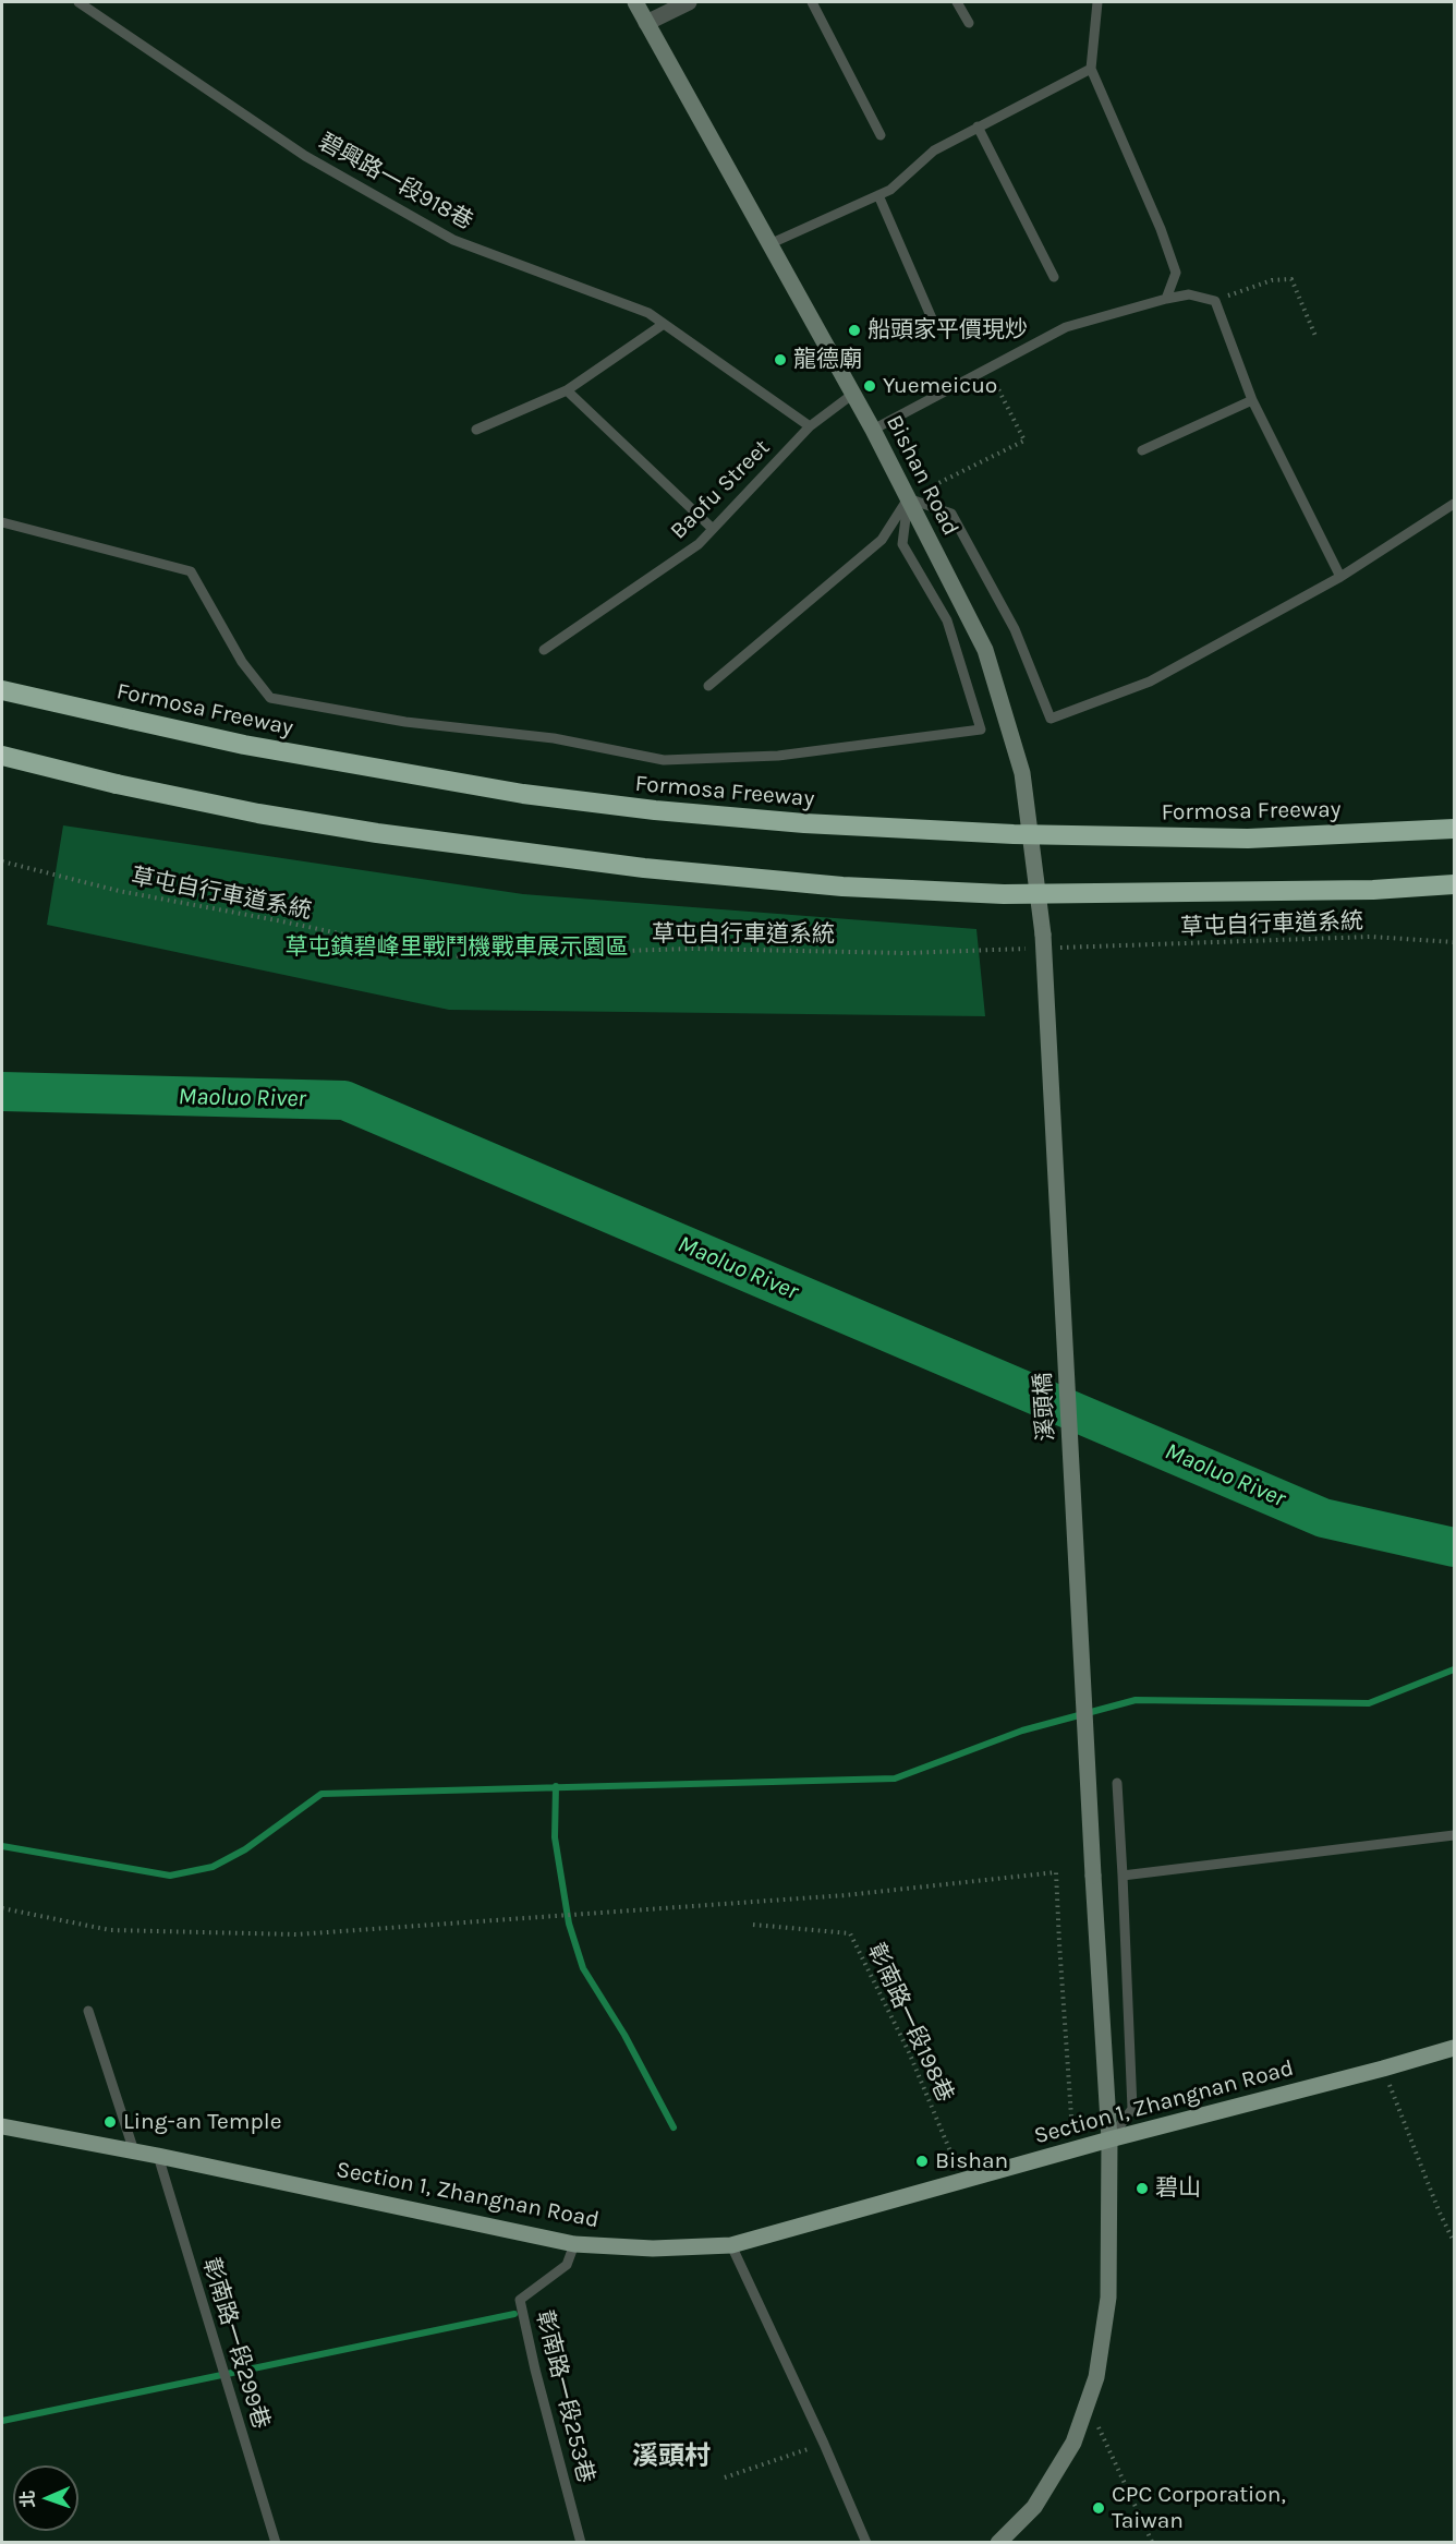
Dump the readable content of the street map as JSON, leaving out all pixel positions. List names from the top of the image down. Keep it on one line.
{"streets":{"highway":["Formosa Freeway"],"main road":["Bishan Road","溪頭橋","Section 1, Zhangnan Road"],"lane":["碧興路一段918巷","Baofu Street","彰南路一段299巷","彰南路一段253巷"],"path":["草屯自行車道系統","彰南路一段198巷"]},"crossings":[["碧興路一段918巷","Baofu Street"],["Bishan Road","Baofu Street"],["Bishan Road","草屯自行車道系統"],["Bishan Road","溪頭橋"],["草屯自行車道系統","溪頭橋"],["溪頭橋","Section 1, Zhangnan Road"],["彰南路一段198巷","Section 1, Zhangnan Road"],["Section 1, Zhangnan Road","彰南路一段299巷"],["Section 1, Zhangnan Road","彰南路一段253巷"]],"districts":["溪頭村"],"water":["Maoluo River"],"parks":["草屯鎮碧峰里戰鬥機戰車展示園區"],"places":["船頭家平價現炒","龍德廟","Yuemeicuo","Ling-an Temple","Bishan","碧山","CPC Corporation, Taiwan"],"north":"left"}
